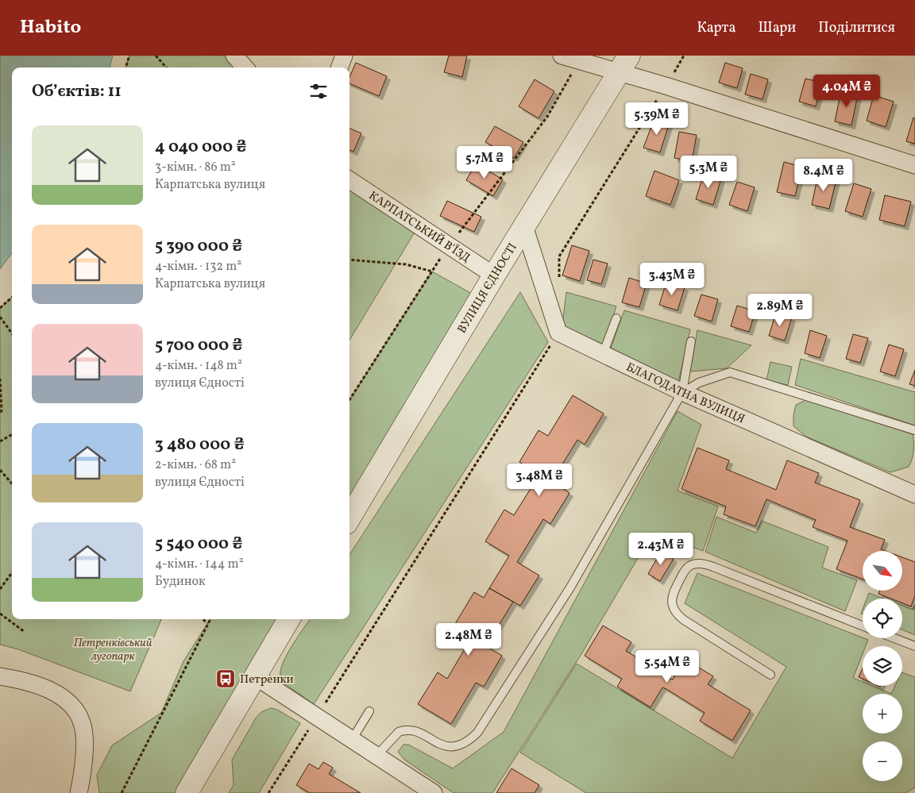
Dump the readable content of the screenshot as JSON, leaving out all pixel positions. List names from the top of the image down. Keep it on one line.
{"streets":{"street":["КАРПАТСЬКИЙ В'ЇЗД","ВУЛИЦЯ ЄДНОСТІ","БЛАГОДАТНА ВУЛИЦЯ"]},"crossings":[["КАРПАТСЬКИЙ В'ЇЗД","ВУЛИЦЯ ЄДНОСТІ"]],"parks":["Петренківський лугопарк"],"places":{"bus stop":["Петренки"]},"north":"bottom right","page":{"header":"Habito","nav":["Карта","Шари","Поділитися"],"heading":"Об’єктів: 11","price":["4.04M ₴","5.39M ₴","5.7M ₴","5.3M ₴","8.4M ₴","3.43M ₴","2.89M ₴","3.48M ₴","2.43M ₴","2.48M ₴","5.54M ₴"],"list":[{"name":"4 040 000 ₴","note":"3-кімн. · 86 m² · Карпатська вулиця"},{"name":"5 390 000 ₴","note":"4-кімн. · 132 m² · Карпатська вулиця"},{"name":"5 700 000 ₴","note":"4-кімн. · 148 m² · вулиця Єдності"},{"name":"3 480 000 ₴","note":"2-кімн. · 68 m² · вулиця Єдності"},{"name":"5 540 000 ₴","note":"4-кімн. · 144 m² · Будинок"}],"map_buttons":["+","−"]}}
